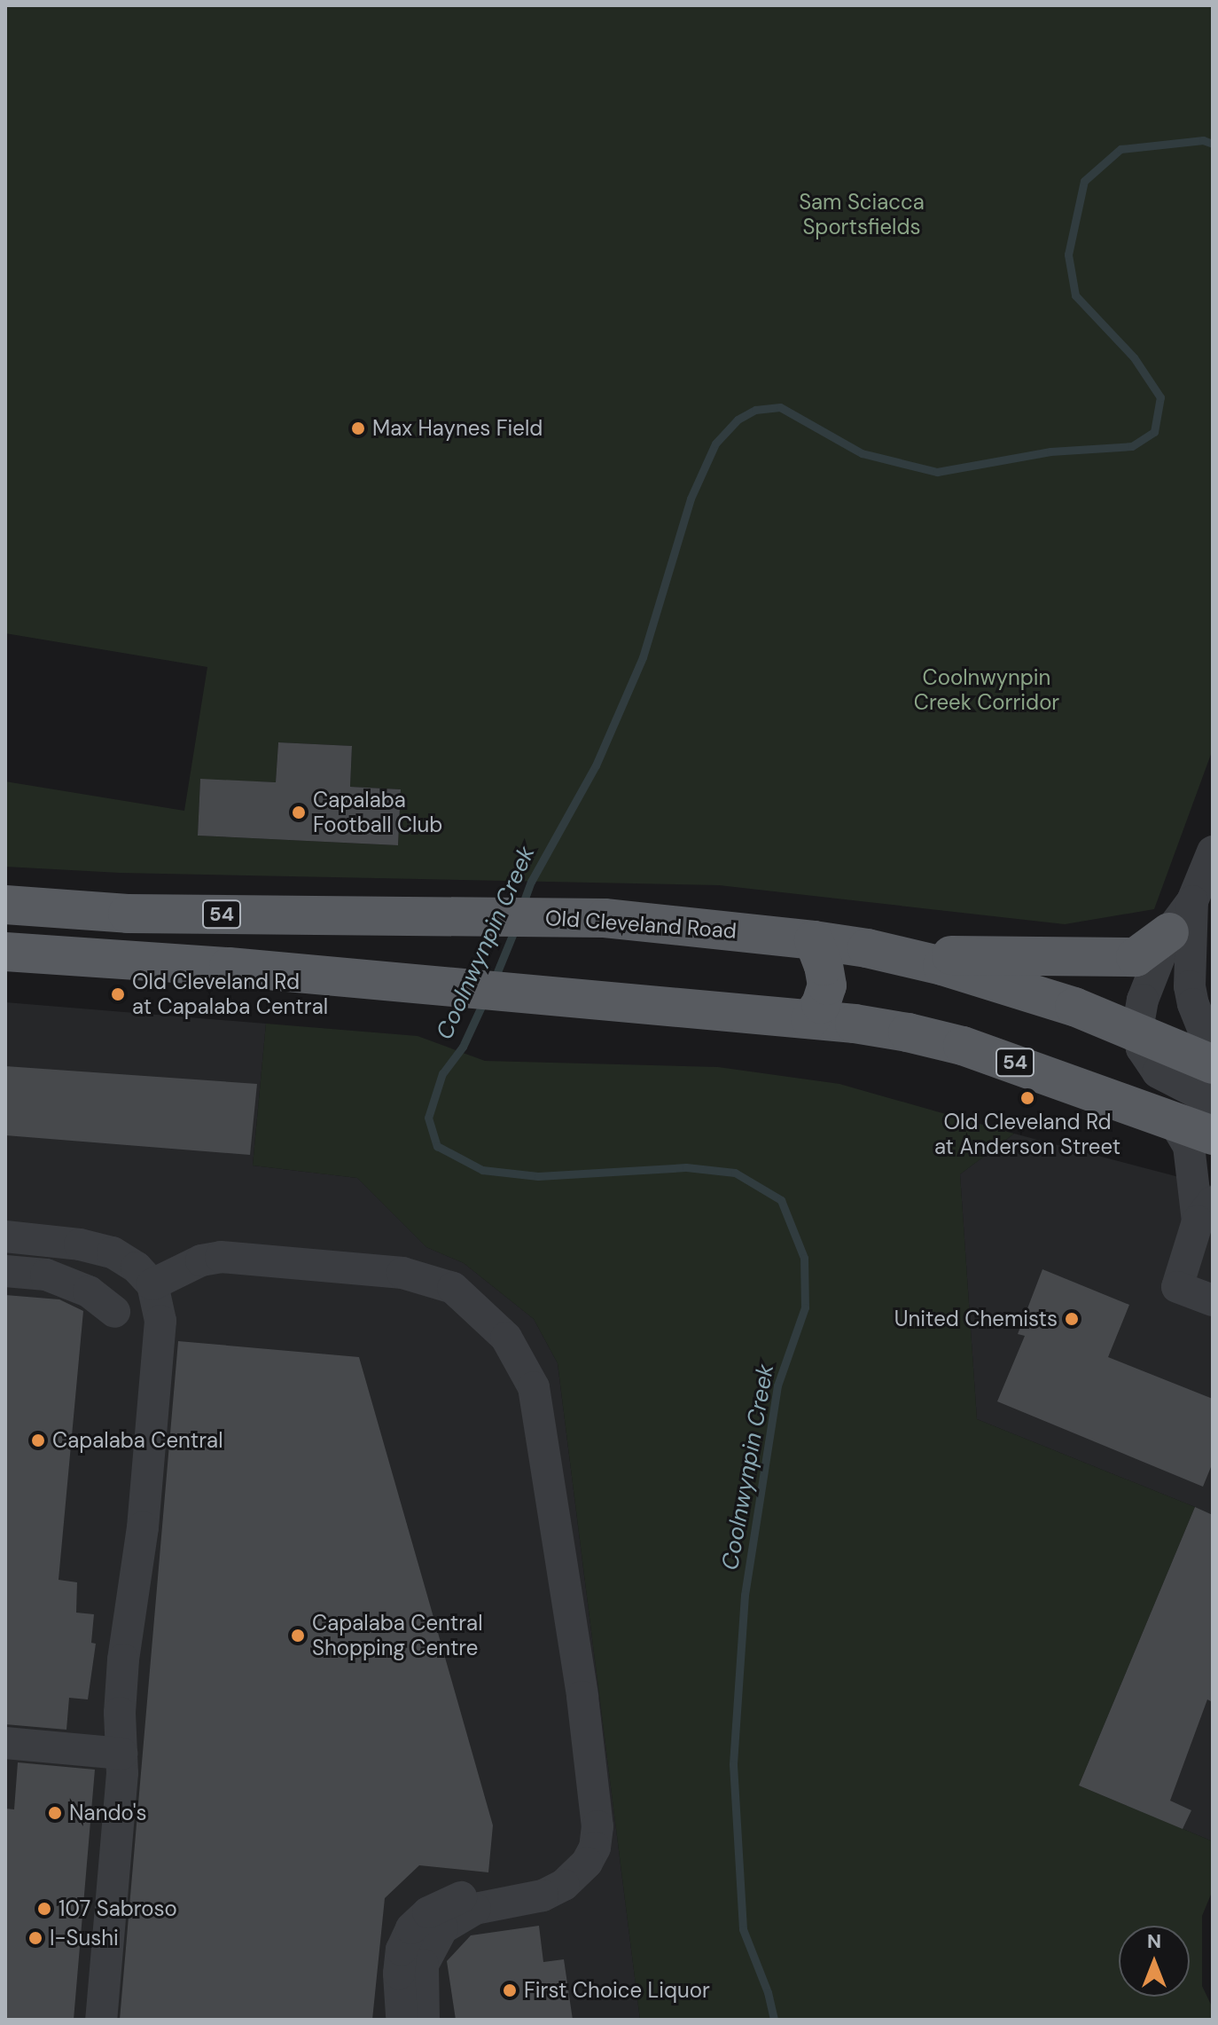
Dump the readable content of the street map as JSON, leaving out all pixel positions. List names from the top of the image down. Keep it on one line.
{"streets":{"main road":["54","Old Cleveland Road"]},"water":["Coolnwynpin Creek"],"parks":["Sam Sciacca Sportsfields","Coolnwynpin Creek Corridor"],"places":["Max Haynes Field","Capalaba Football Club","Old Cleveland Rd at Capalaba Central","Old Cleveland Rd at Anderson Street","United Chemists","Capalaba Central","Capalaba Central Shopping Centre","Nando's","107 Sabroso","I-Sushi","First Choice Liquor"],"north":"top"}
